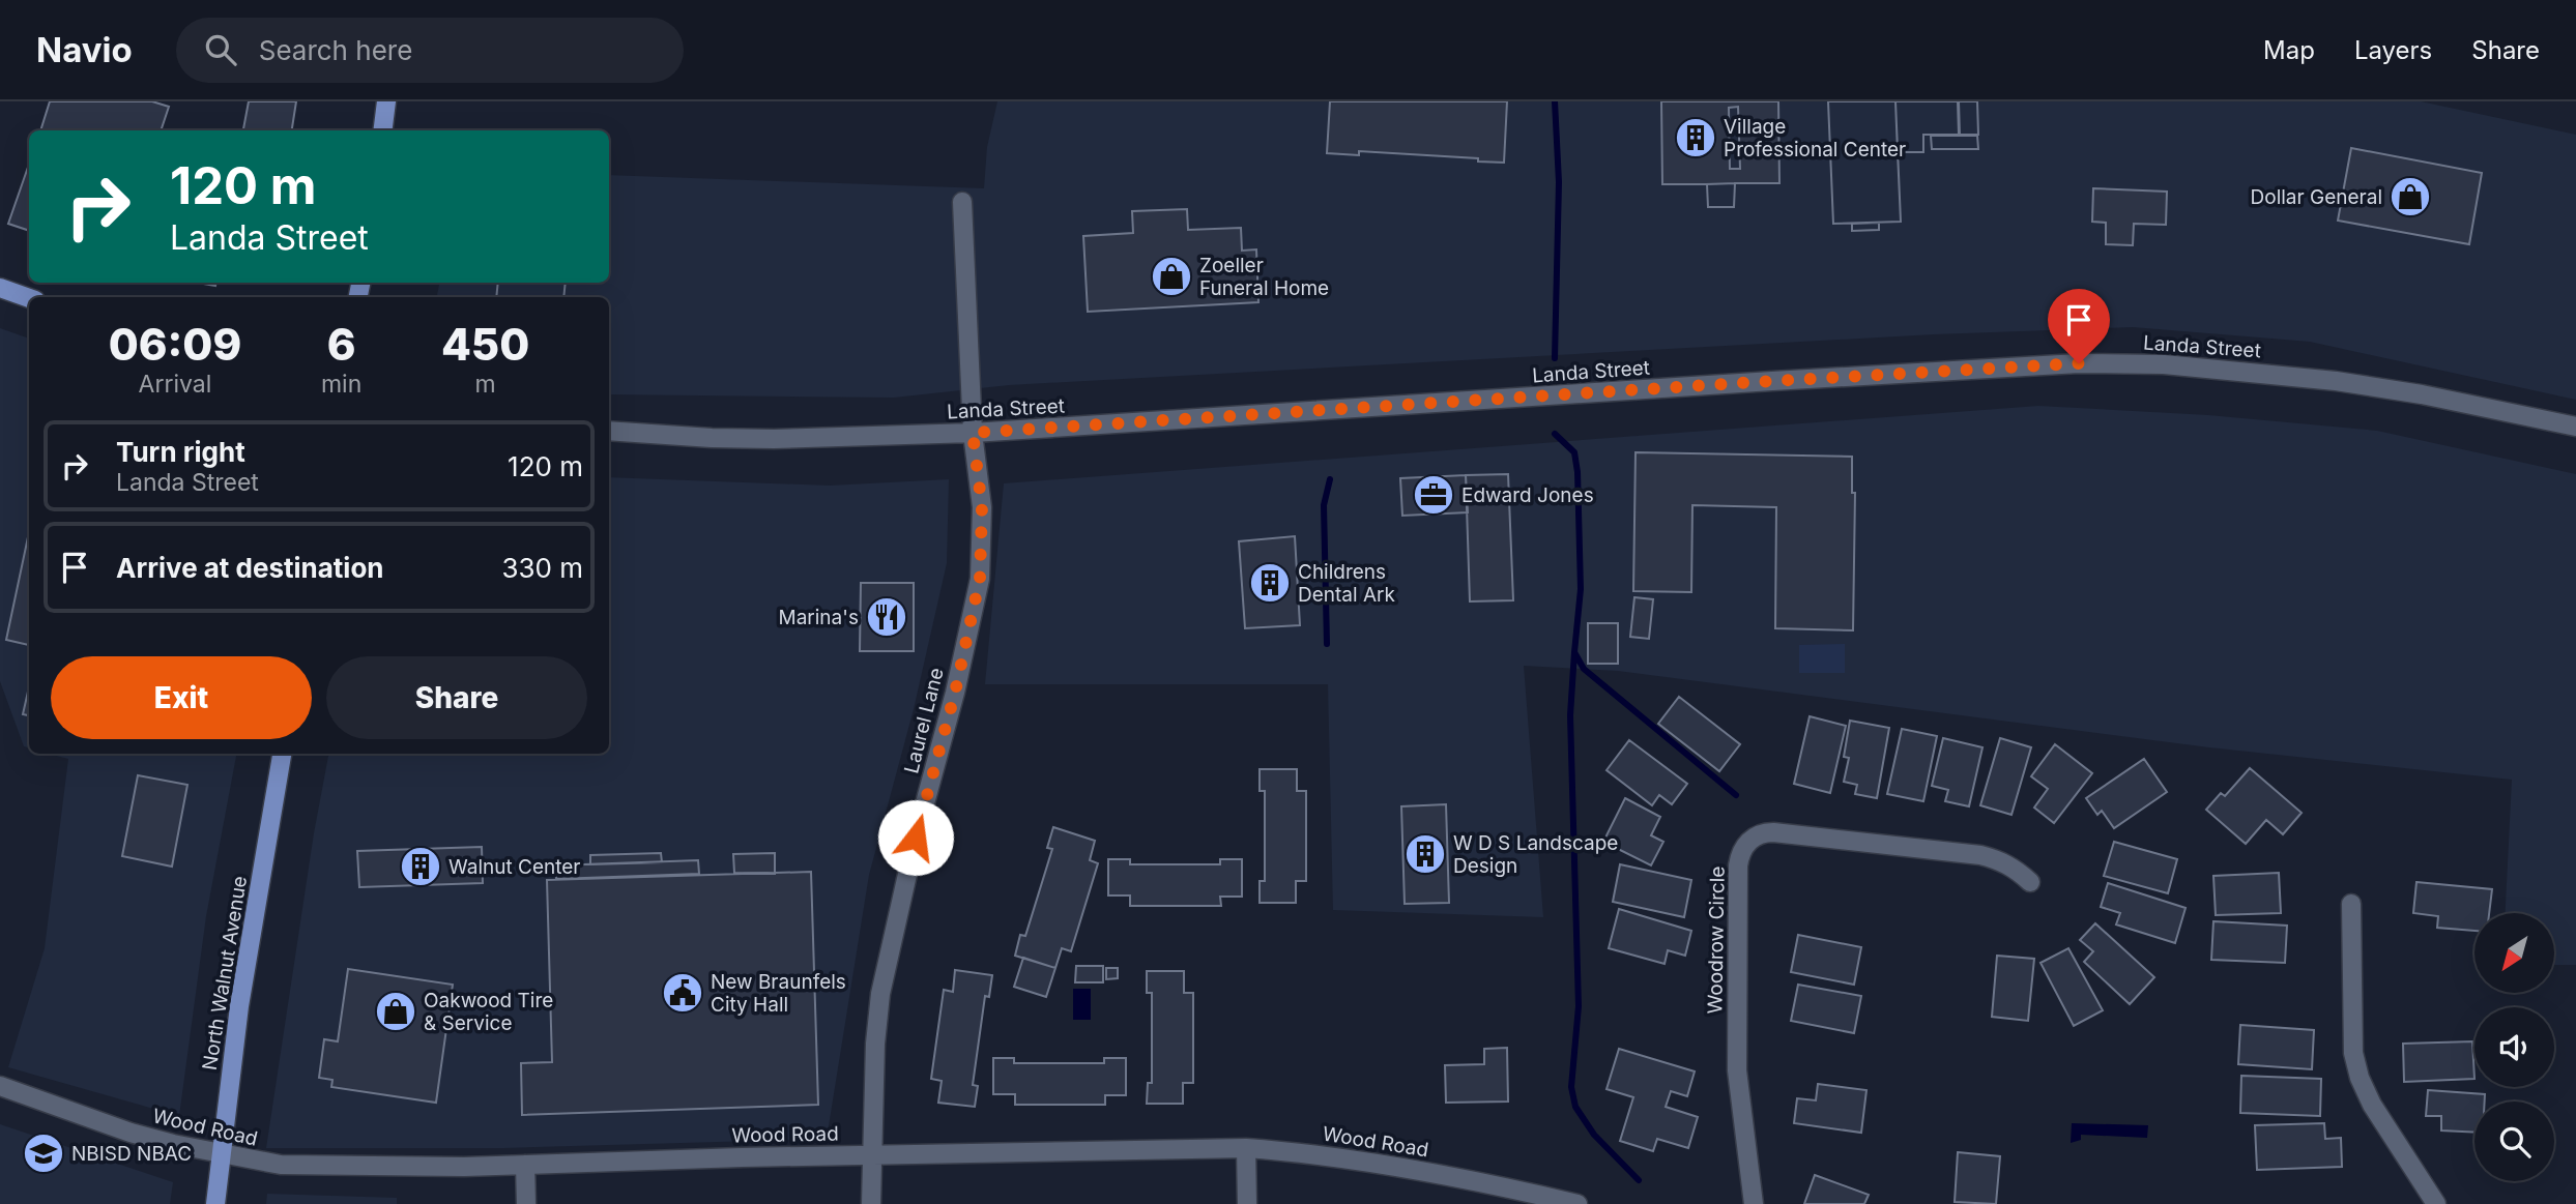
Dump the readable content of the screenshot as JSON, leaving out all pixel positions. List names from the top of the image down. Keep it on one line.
{"streets":{"main road":["North Walnut Avenue"],"street":["Landa Street","Laurel Lane","Woodrow Circle","Wood Road"]},"crossings":[["Landa Street","Laurel Lane"],["Laurel Lane","Wood Road"],["North Walnut Avenue","Wood Road"]],"places":{"building":["Village Professional Center","Childrens Dental Ark","W D S Landscape Design","Walnut Center"],"shop":["Dollar General","Zoeller Funeral Home","Oakwood Tire & Service"],"office":["Edward Jones"],"restaurant":["Marina's"],"public building":["New Braunfels City Hall"],"school or university":["NBISD NBAC"]},"north":"bottom left","page":{"header":"Navio","search":"Search here","nav":["Map","Layers","Share"],"turn":["120 m","Landa Street"],"eta":["06:09","Arrival","6","min","450","m"],"list":[{"name":"Turn right","note":"Landa Street","value":"120 m"},{"name":"Arrive at destination","value":"330 m"}],"buttons":["Exit","Share"]}}
